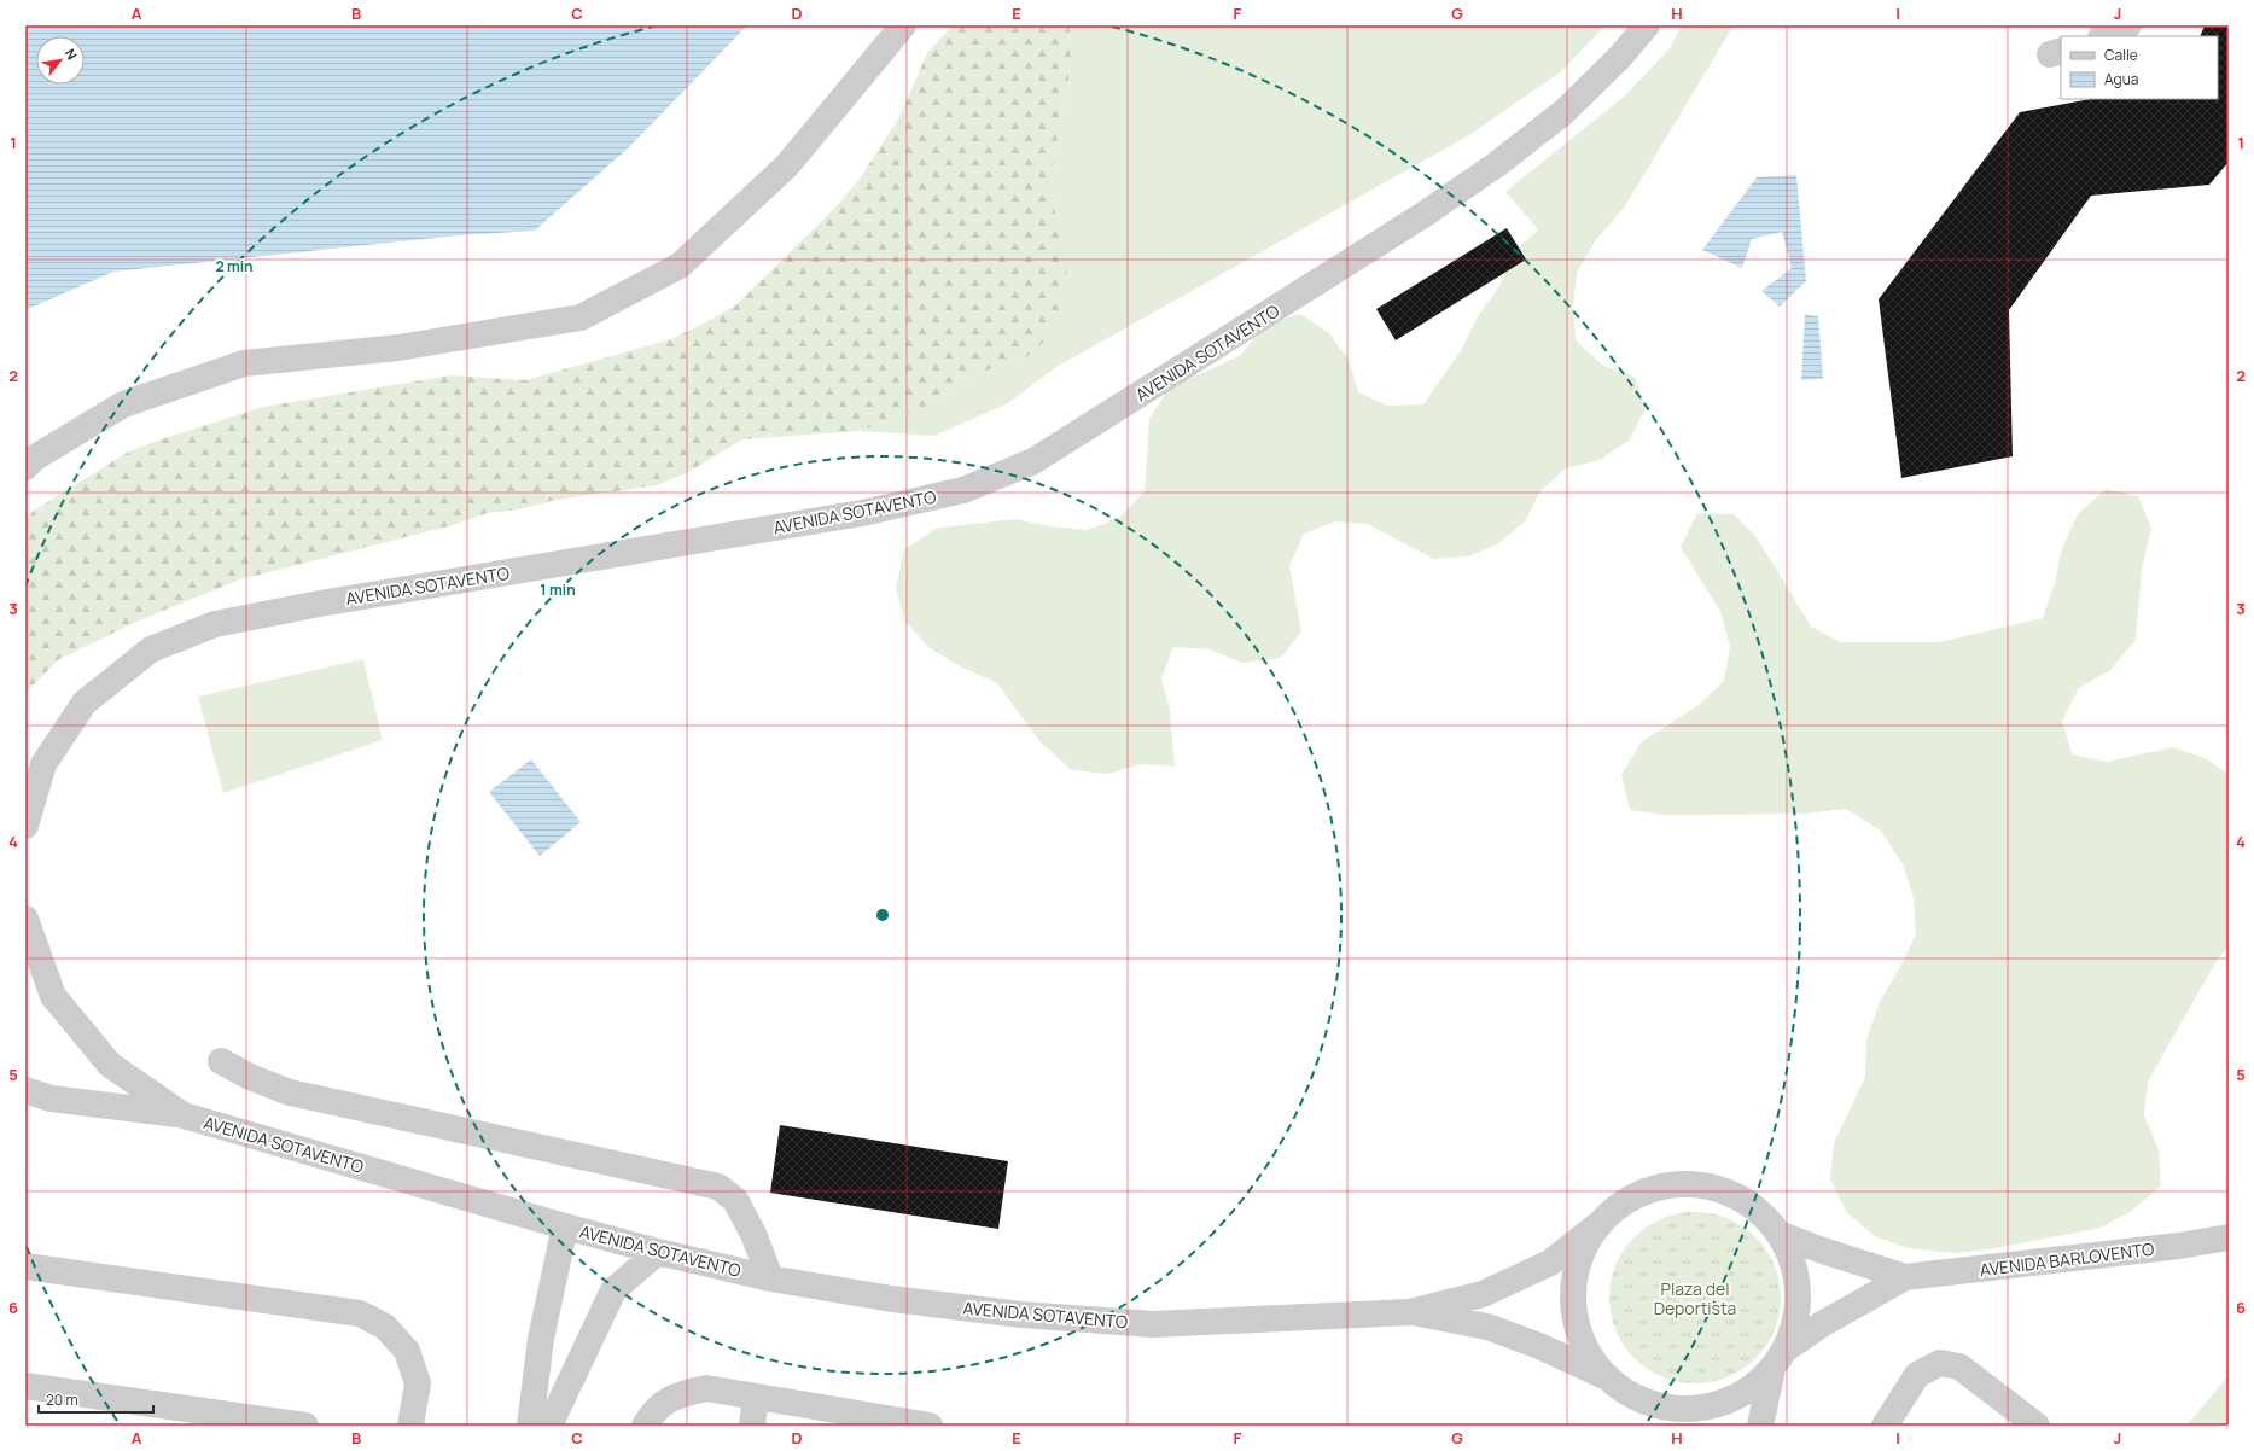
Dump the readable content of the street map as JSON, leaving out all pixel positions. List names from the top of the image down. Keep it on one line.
{"streets":{"street":["AVENIDA SOTAVENTO","AVENIDA BARLOVENTO"]},"crossings":[["AVENIDA SOTAVENTO","AVENIDA BARLOVENTO"]],"parks":["Plaza del Deportista"],"legend":["Calle","Agua"],"scale_bar":"20 m","north":"top right","grid":{"columns":["A","B","C","D","E","F","G","H","I","J"],"rows":["1","2","3","4","5","6"]},"rings":["2 min","1 min"]}
